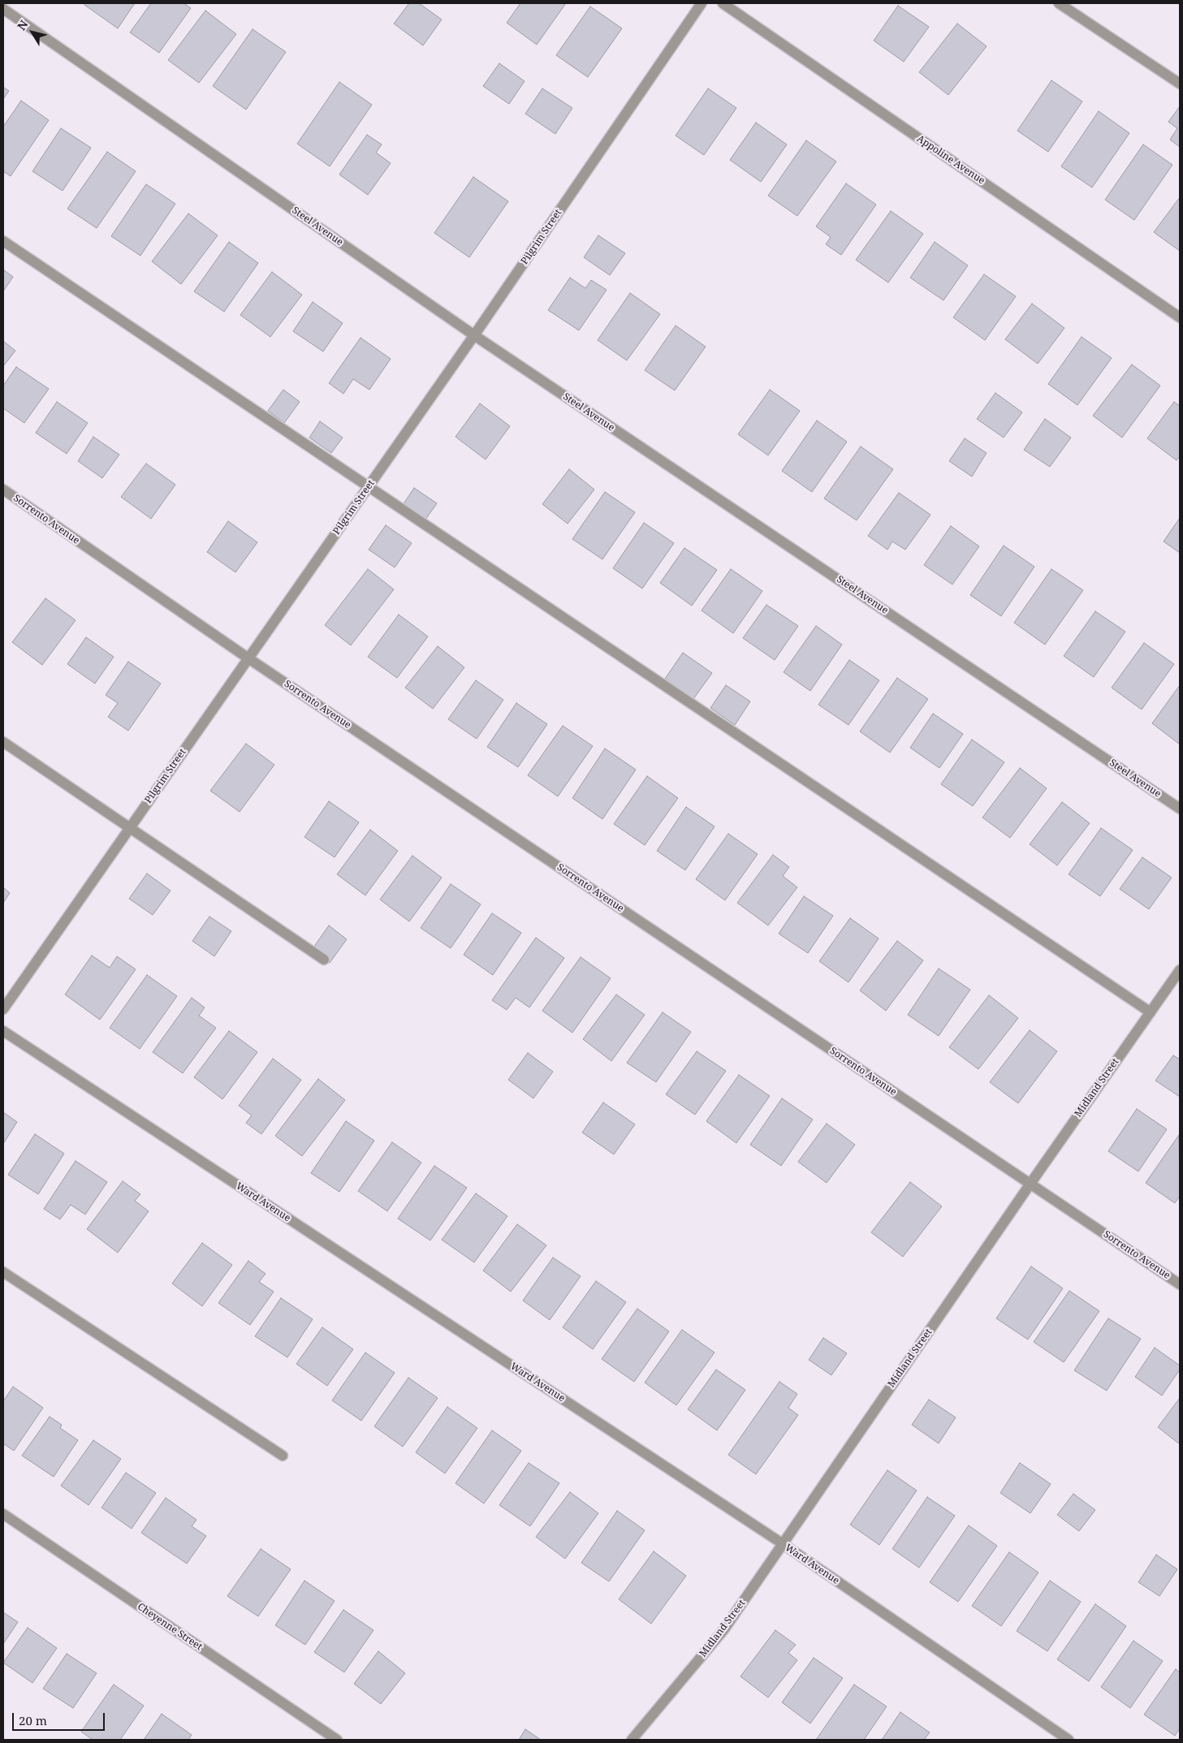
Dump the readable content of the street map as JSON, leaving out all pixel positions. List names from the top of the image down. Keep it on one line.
{"streets":{"street":["Appoline Avenue","Steel Avenue","Pilgrim Street","Sorrento Avenue","Midland Street","Ward Avenue","Cheyenne Street"]},"crossings":[["Steel Avenue","Pilgrim Street"],["Pilgrim Street","Sorrento Avenue"],["Sorrento Avenue","Midland Street"],["Midland Street","Ward Avenue"]],"scale_bar":"20 m","north":"top left"}
